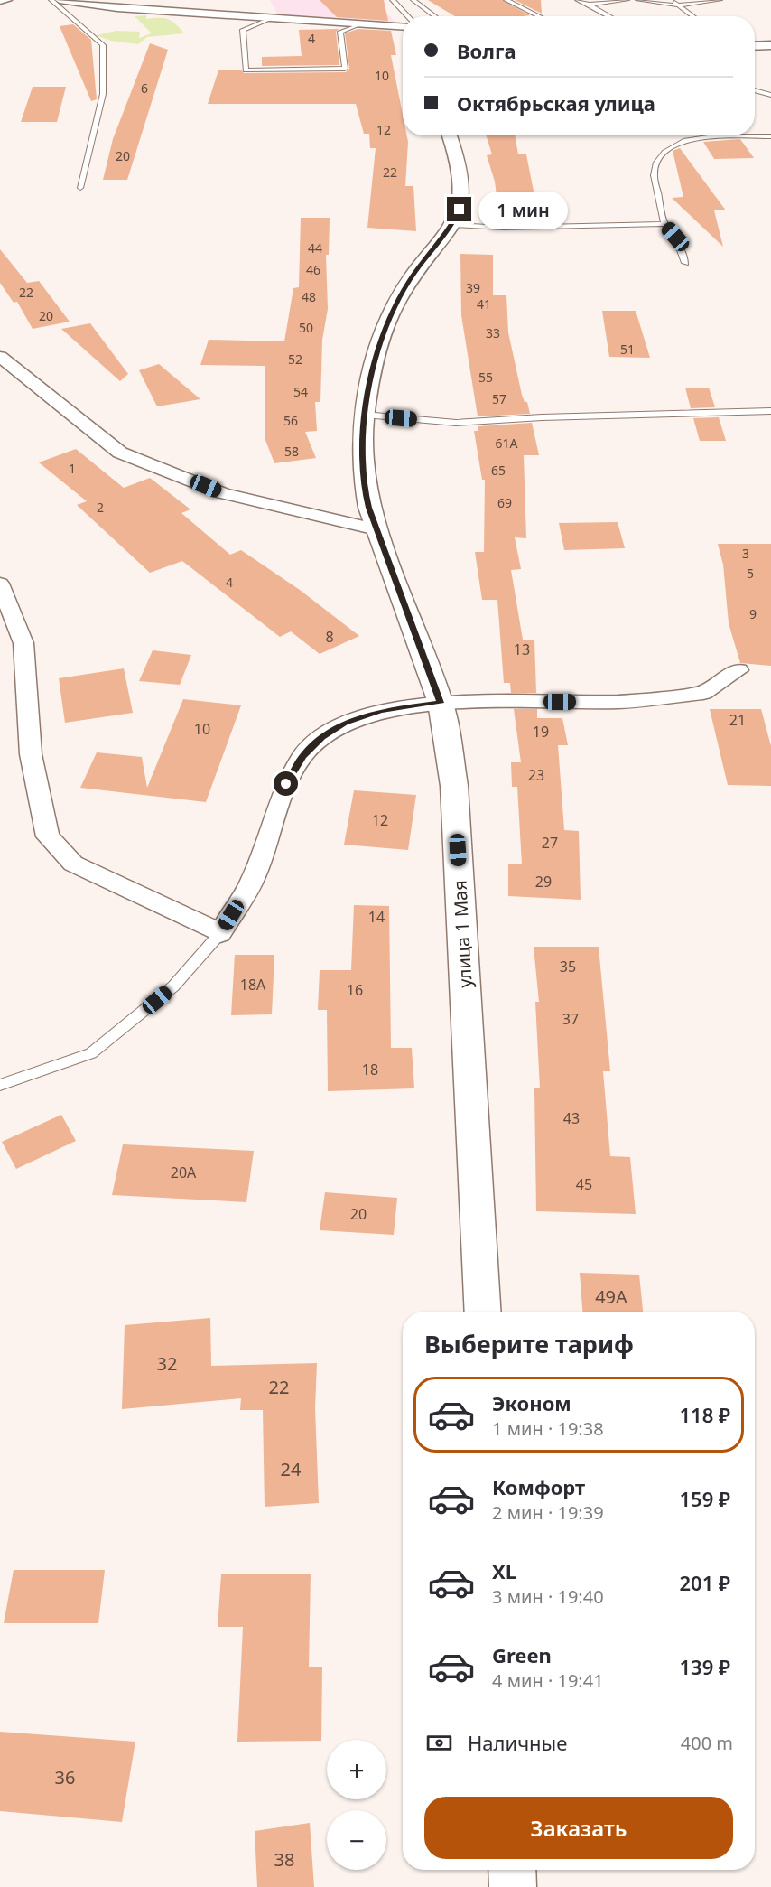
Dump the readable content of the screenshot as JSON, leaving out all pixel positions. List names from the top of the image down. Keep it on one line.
{"streets":{"street":["улица 1 Мая"]},"house_numbers":["4","10","6","12","20","22","44","46","39","22","48","41","20","50","33","51","52","55","54","57","56","61А","58","1","65","69","2","3","5","4","9","8","13","21","10","19","23","12","27","29","14","35","18А","16","37","18","43","20А","45","20","49А","32","22","24","36","38"],"page":{"banner":["Волга","Октябрьская улица"],"bubble":"1 мин","heading":"Выберите тариф","list":[{"name":"Эконом","note":"1 мин · 19:38","value":"118 ₽"},{"name":"Комфорт","note":"2 мин · 19:39","value":"159 ₽"},{"name":"XL","note":"3 мин · 19:40","value":"201 ₽"},{"name":"Green","note":"4 мин · 19:41","value":"139 ₽"}],"pay":["Наличные","400 m"],"map_buttons":["+","−"],"buttons":"Заказать"}}
